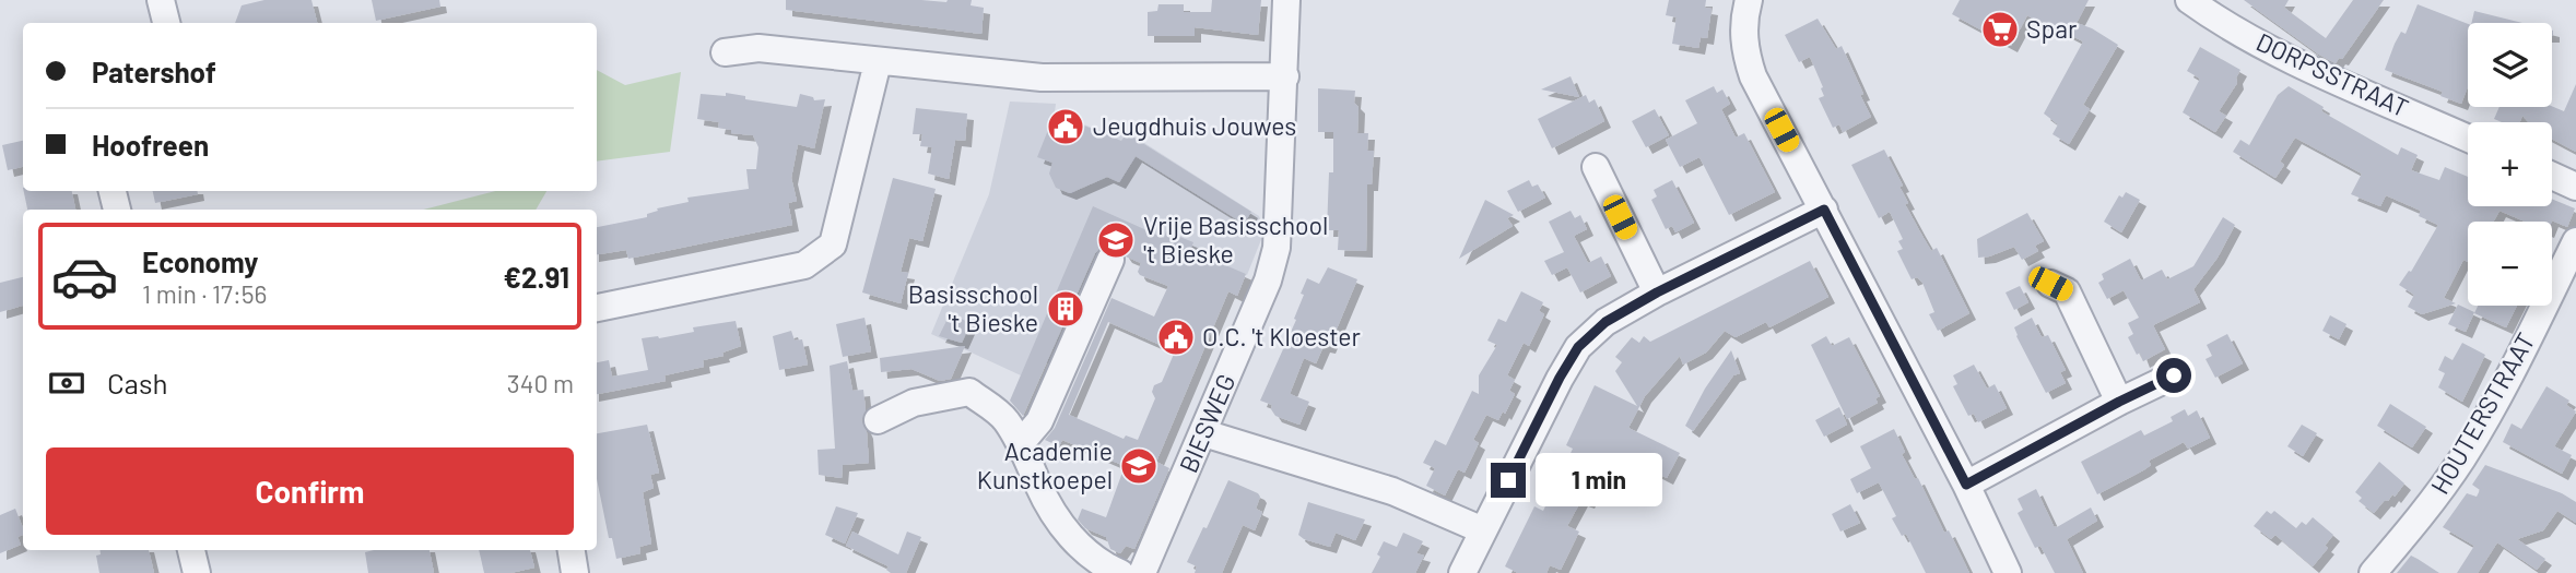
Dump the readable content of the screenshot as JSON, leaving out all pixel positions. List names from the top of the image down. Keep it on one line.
{"streets":{"street":["DORPSSTRAAT","HOUTERSTRAAT","BIESWEG"]},"places":{"supermarket":["Spar"],"public building":["Jeugdhuis Jouwes","O.C. 't Kloester"],"school or university":["Vrije Basisschool 't Bieske","Academie Kunstkoepel"],"building":["Basisschool 't Bieske"]},"page":{"map_buttons":["+","−"],"banner":["Patershof","Hoofreen"],"list":[{"name":"Economy","note":"1 min · 17:56","value":"€2.91"}],"pay":["Cash","340 m"],"buttons":"Confirm","bubble":"1 min"}}
